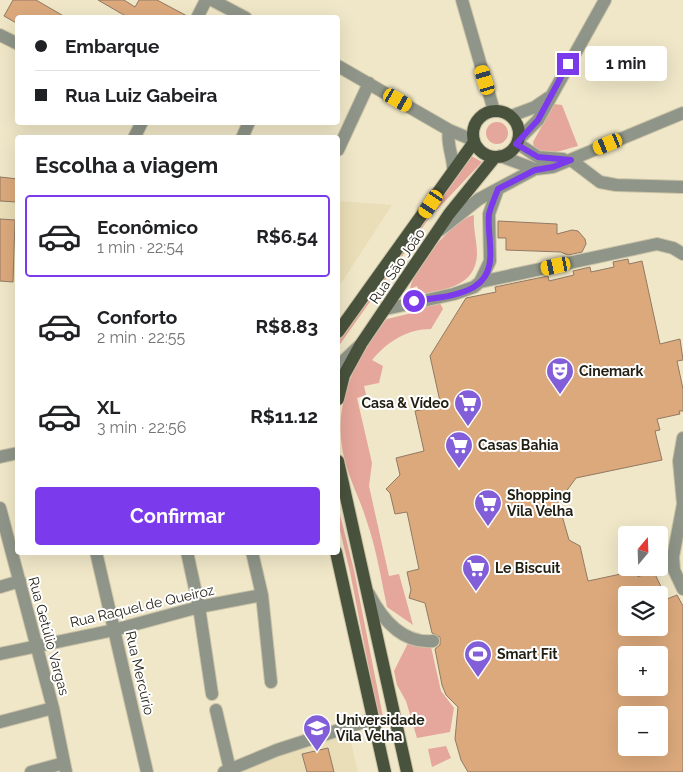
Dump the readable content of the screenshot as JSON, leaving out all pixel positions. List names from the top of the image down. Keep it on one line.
{"streets":{"main road":["Rua São João"],"street":["Rua Raquel de Queiroz","Rua Getúlio Vargas","Rua Mercúrio"]},"crossings":[["Rua Raquel de Queiroz","Rua Getúlio Vargas"],["Rua Raquel de Queiroz","Rua Mercúrio"]],"places":{"theatre":["Cinemark"],"supermarket":["Casa & Vídeo","Casas Bahia","Shopping Vila Velha","Le Biscuit"],"sports":["Smart Fit"],"school or university":["Universidade Vila Velha"]},"north":"top","page":{"banner":["Embarque","Rua Luiz Gabeira"],"bubble":"1 min","heading":"Escolha a viagem","list":[{"name":"Econômico","note":"1 min · 22:54","value":"R$6.54"},{"name":"Conforto","note":"2 min · 22:55","value":"R$8.83"},{"name":"XL","note":"3 min · 22:56","value":"R$11.12"}],"buttons":"Confirmar","map_buttons":["+","−"]}}
